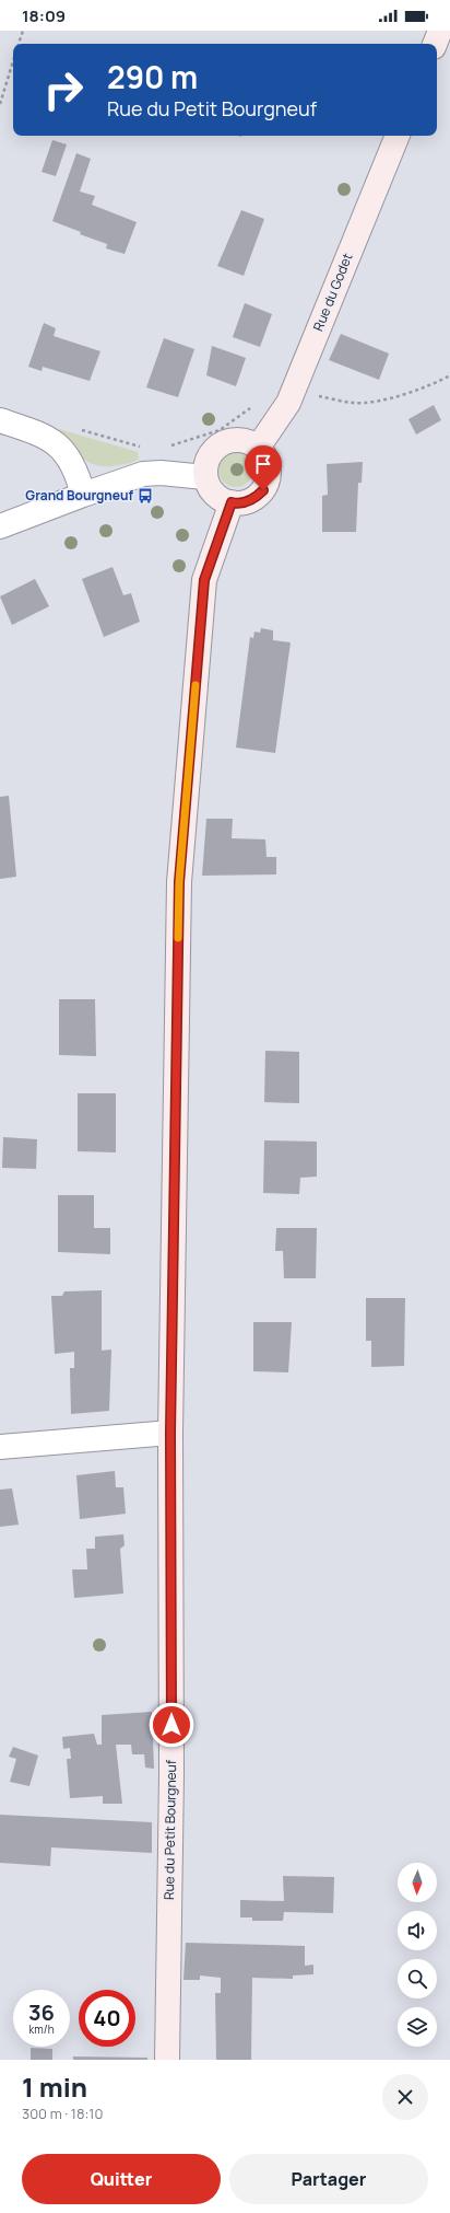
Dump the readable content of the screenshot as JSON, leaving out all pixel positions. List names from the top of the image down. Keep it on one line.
{"streets":{"street":["Rue du Godet","Rue du Petit Bourgneuf"]},"crossings":[["Rue du Godet","Rue du Petit Bourgneuf"]],"places":{"bus stop":["Grand Bourgneuf"]},"north":"bottom","page":{"status":"18:09","turn":["290 m","Rue du Petit Bourgneuf"],"speed":"36 km/h","limit":"40","heading":["1 min","300 m · 18:10"],"buttons":["Quitter","Partager"]}}
